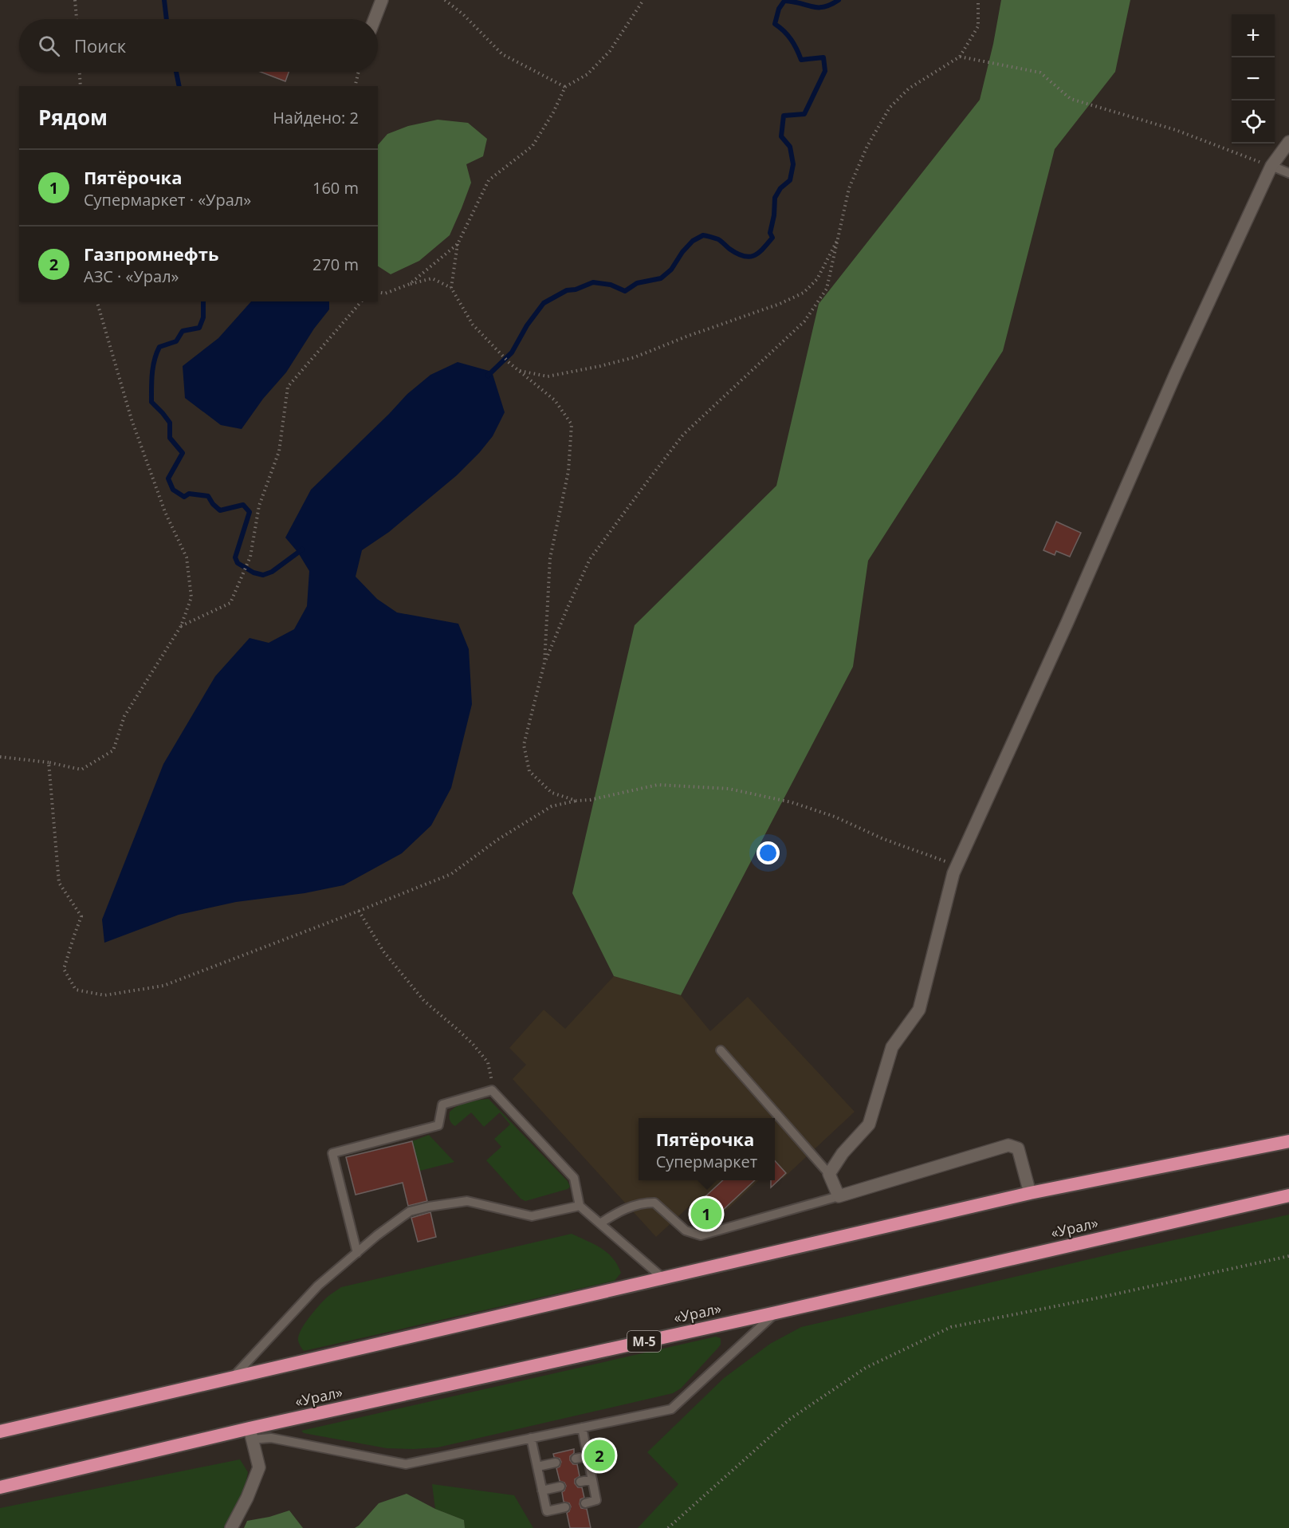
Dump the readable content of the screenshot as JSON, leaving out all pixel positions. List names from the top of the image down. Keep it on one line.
{"streets":{"highway":["«Урал»","М-5"]},"page":{"map_buttons":["+","−"],"search":"Поиск","heading":["Рядом","Найдено: 2"],"list":[{"mark":"1","name":"Пятёрочка","note":"Супермаркет · «Урал»","value":"160 m"},{"mark":"2","name":"Газпромнефть","note":"АЗС · «Урал»","value":"270 m"}],"popup":["Пятёрочка","Супермаркет"],"pins":["1","2"]}}
